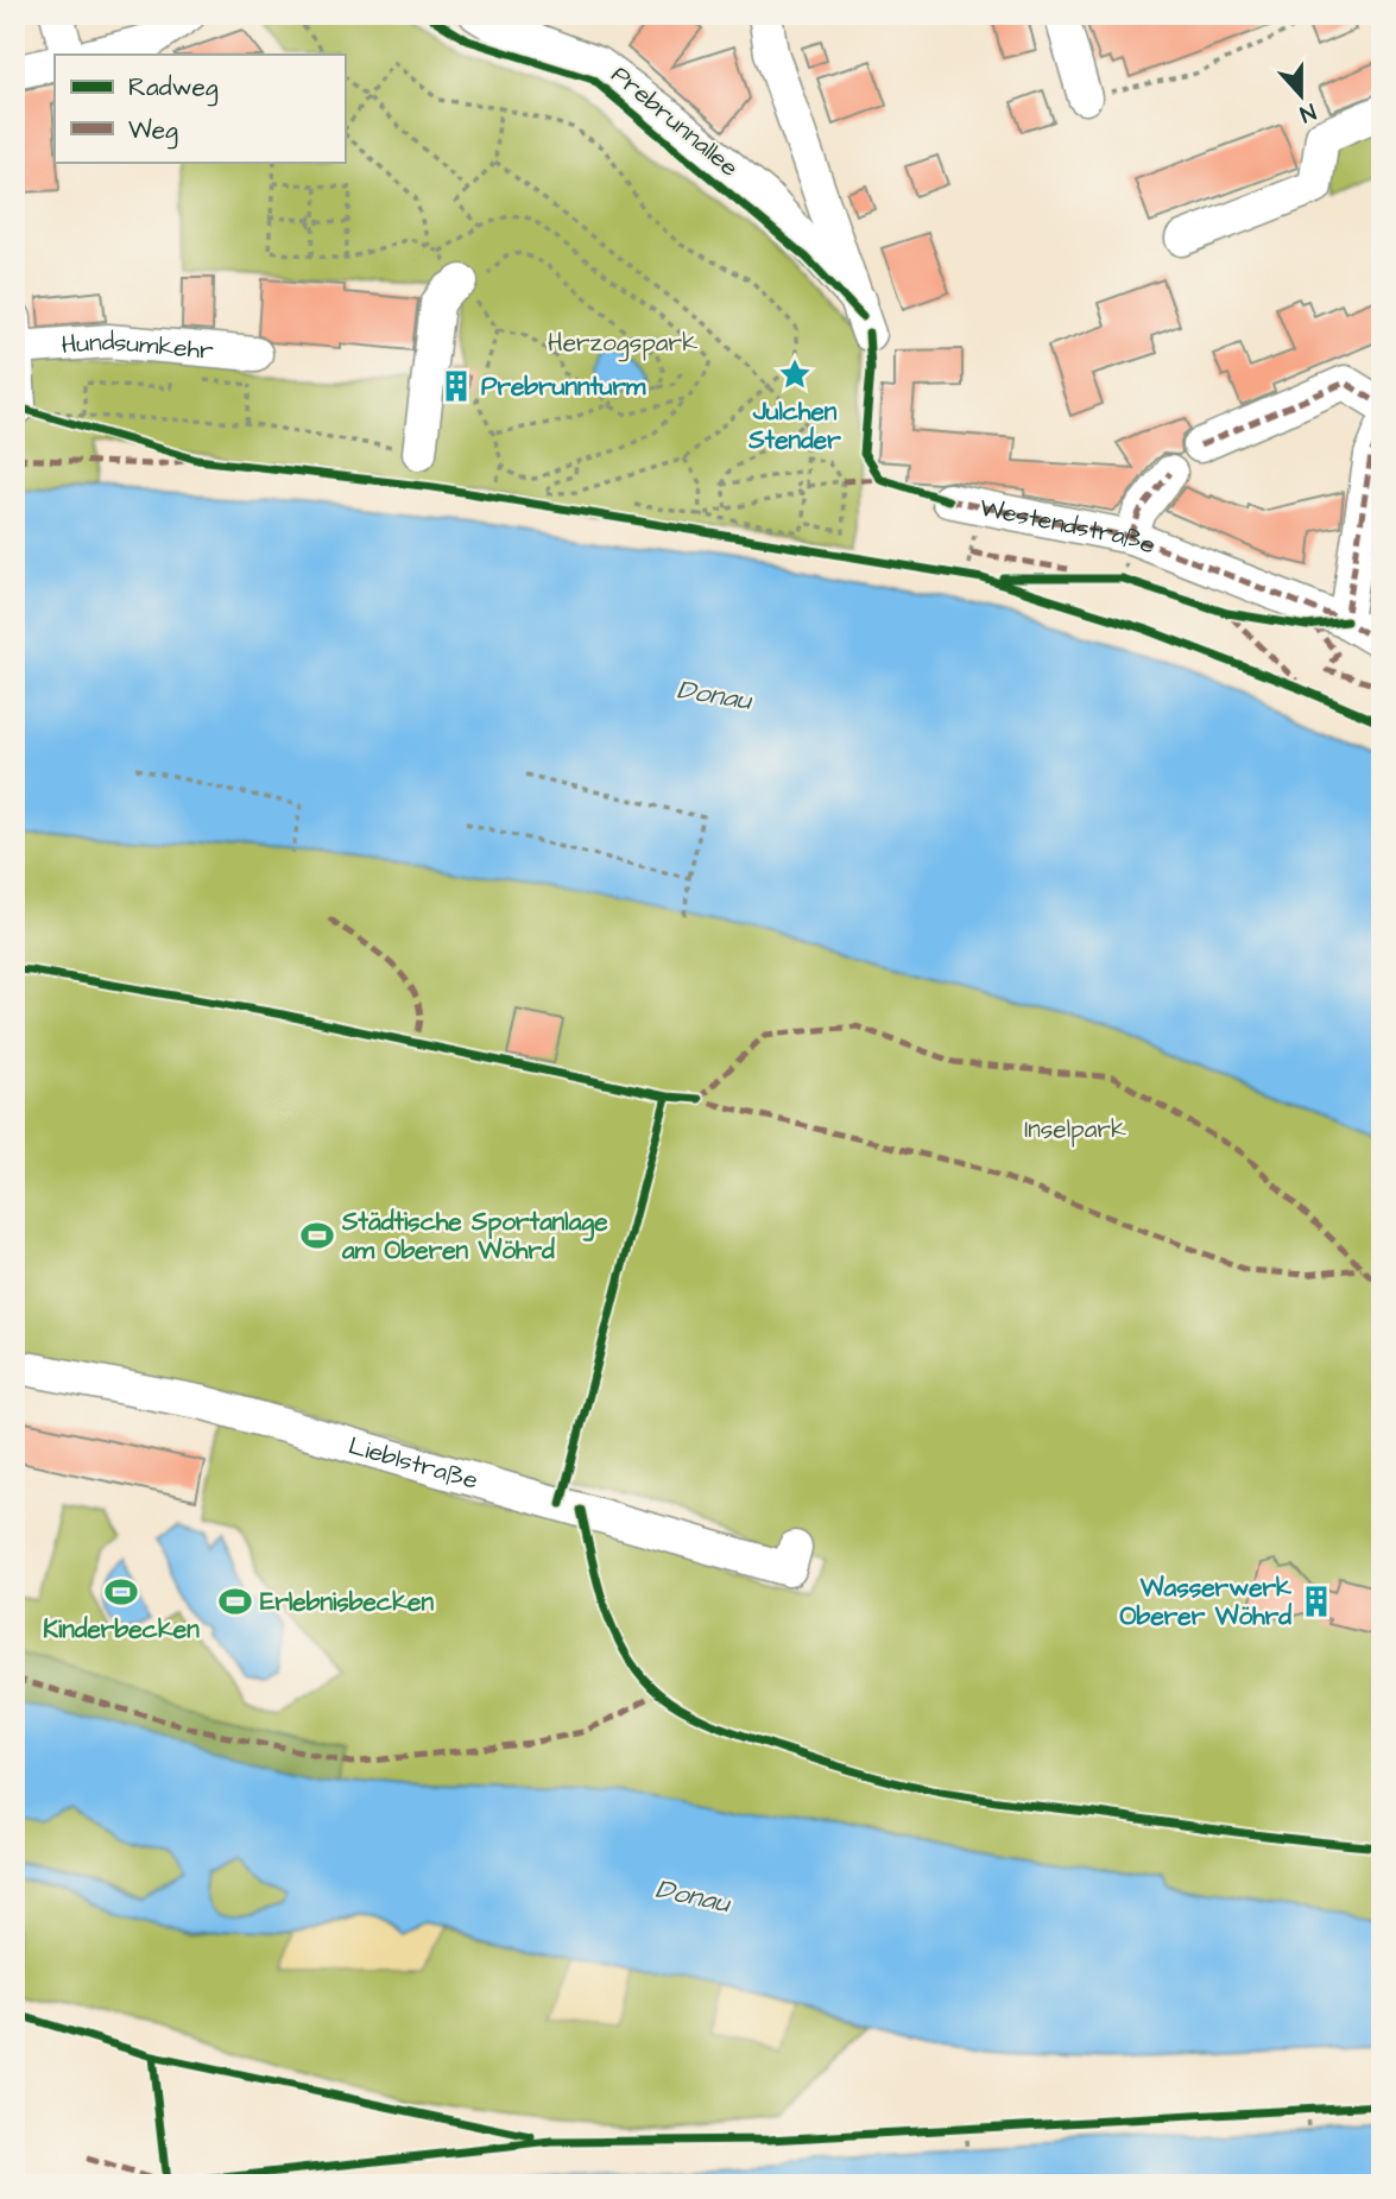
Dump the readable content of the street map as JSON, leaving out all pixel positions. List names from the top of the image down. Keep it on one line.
{"streets":{"street":["Prebrunnallee","Hundsumkehr","Westendstraße","Lieblstraße"]},"water":["Donau"],"parks":["Herzogspark","Inselpark"],"places":{"place":["Julchen Stender"],"building":["Prebrunnturm","Wasserwerk Oberer Wöhrd"],"sports":["Städtische Sportanlage am Oberen Wöhrd","Kinderbecken","Erlebnisbecken"]},"legend":["Radweg","Weg"],"north":"bottom"}
